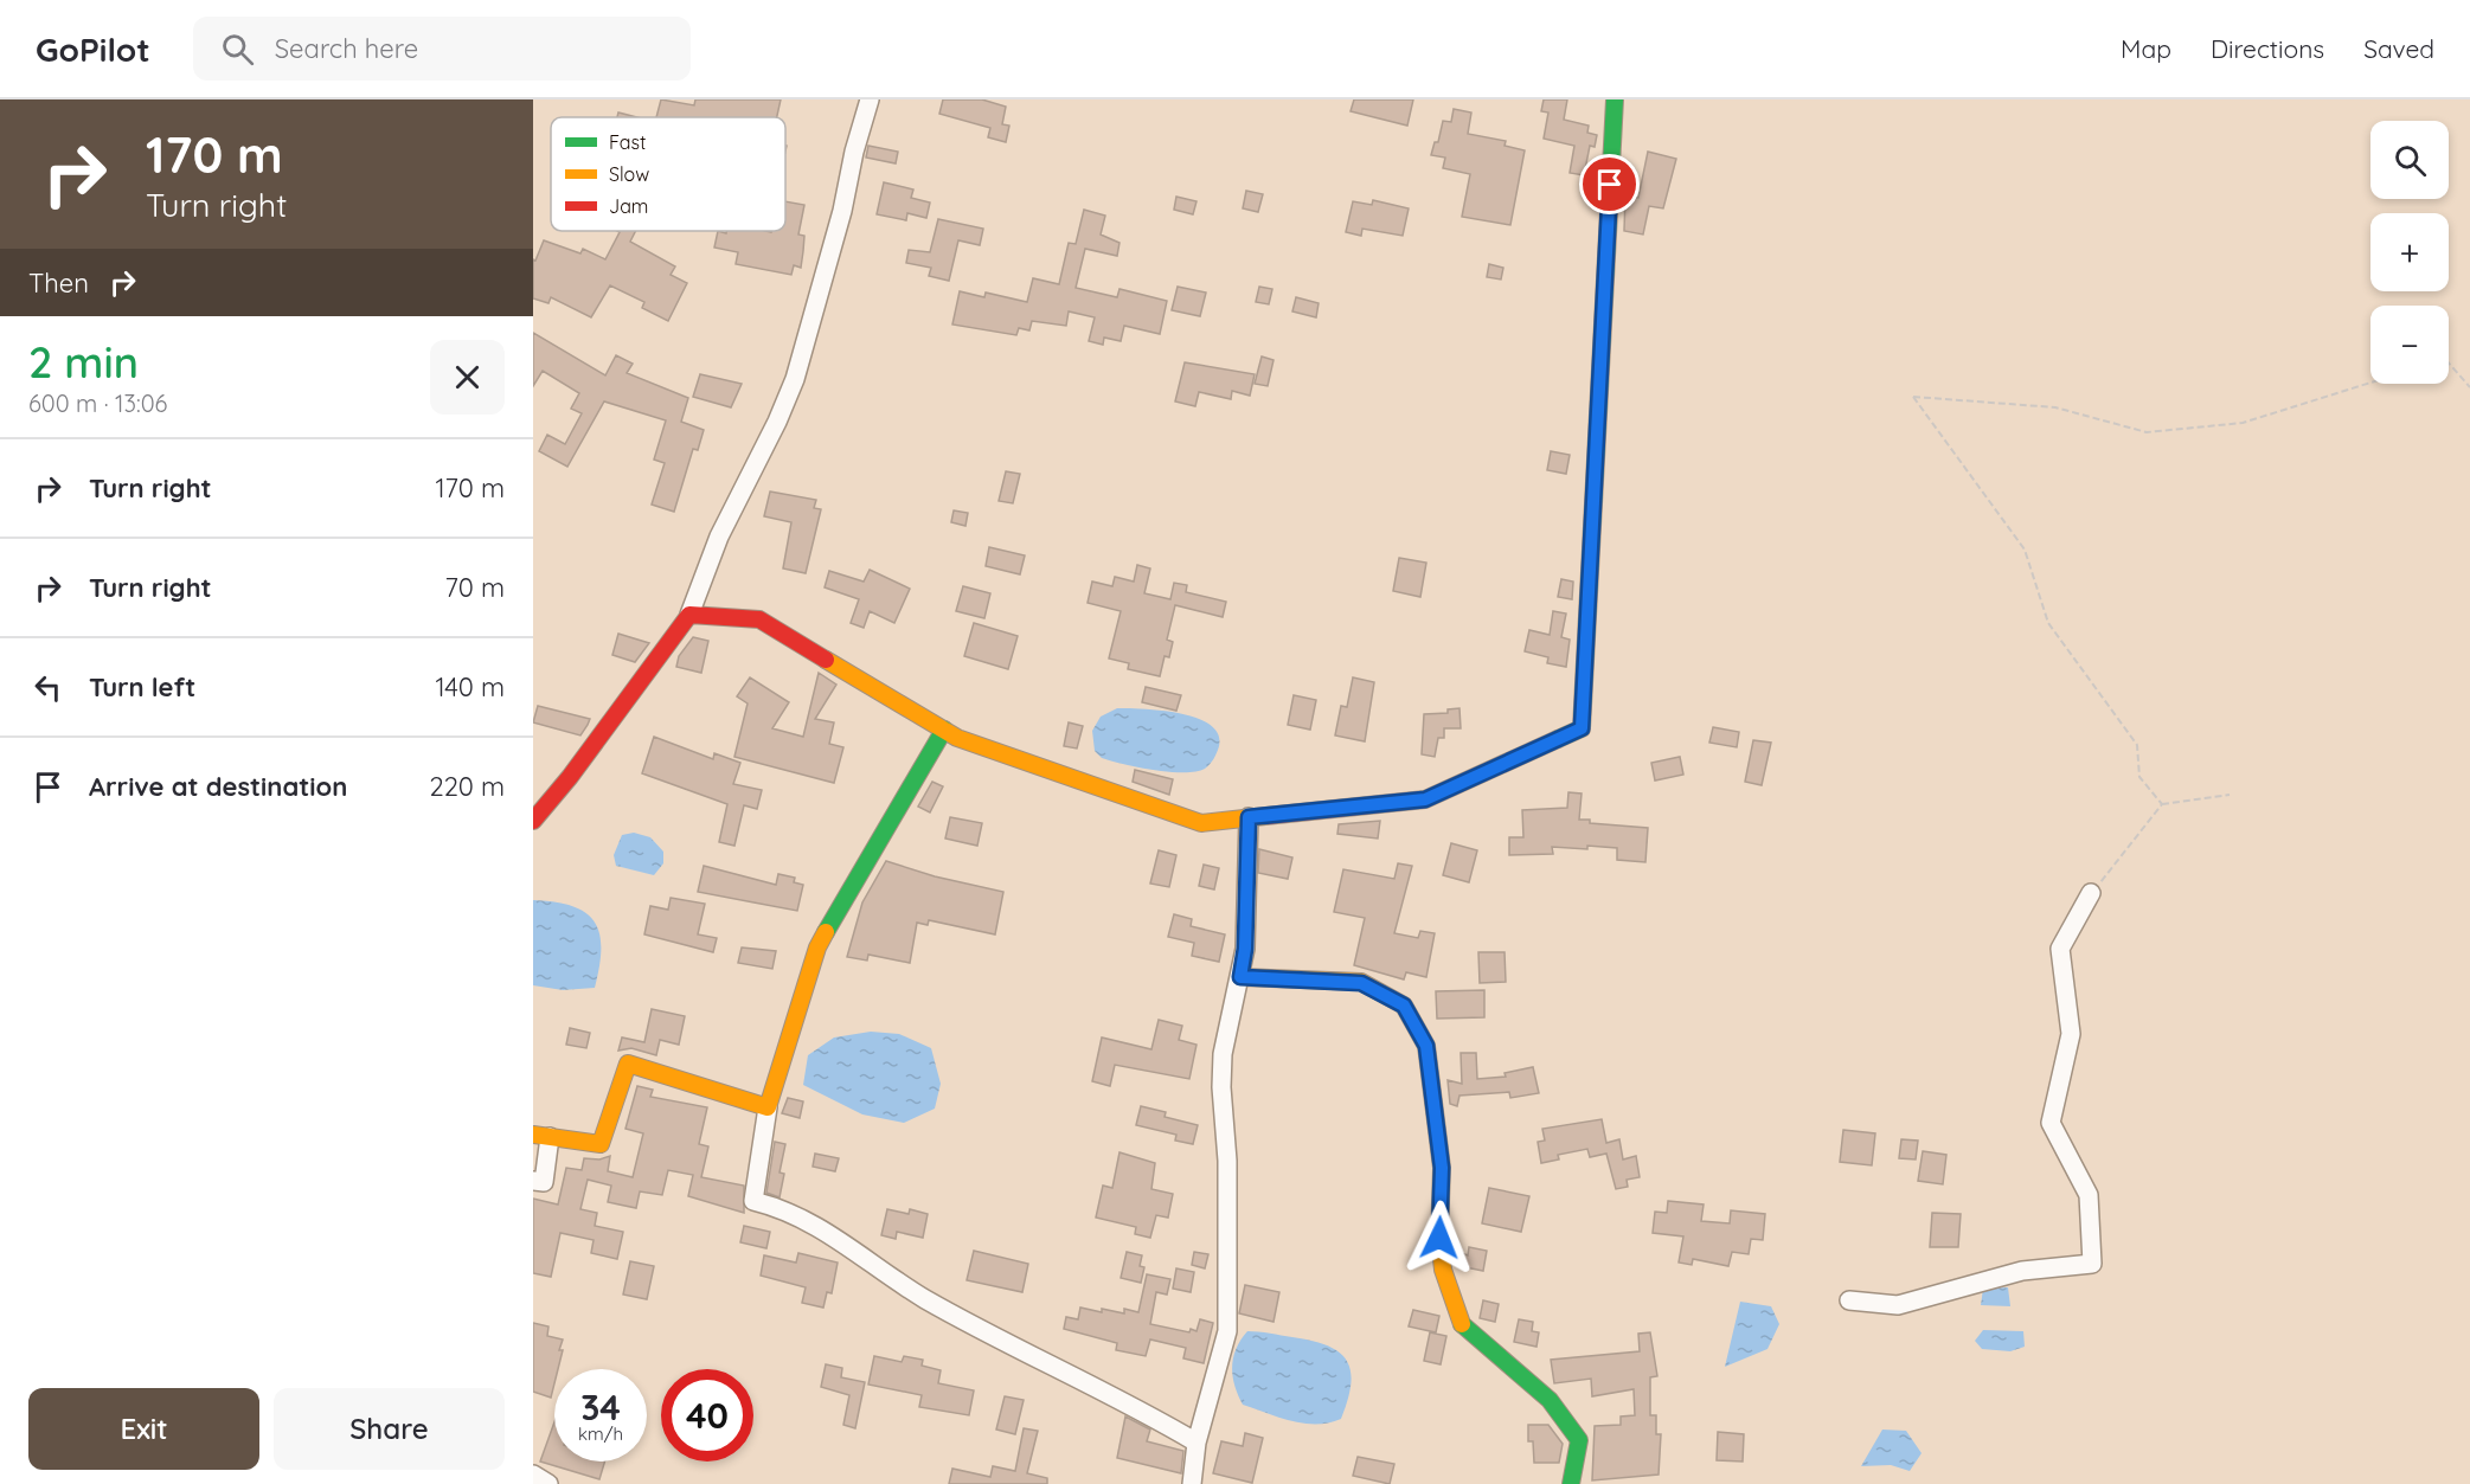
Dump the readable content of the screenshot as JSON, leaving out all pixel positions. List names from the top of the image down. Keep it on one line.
{"legend":["Fast","Slow","Jam"],"page":{"header":"GoPilot","search":"Search here","nav":["Map","Directions","Saved"],"turn":["170 m","Turn right"],"map_buttons":["+","−"],"then":"Then","heading":["2 min","600 m · 13:06"],"list":[{"name":"Turn right","value":"170 m"},{"name":"Turn right","value":"70 m"},{"name":"Turn left","value":"140 m"},{"name":"Arrive at destination","value":"220 m"}],"speed":"34 km/h","limit":"40","buttons":["Exit","Share"]}}
